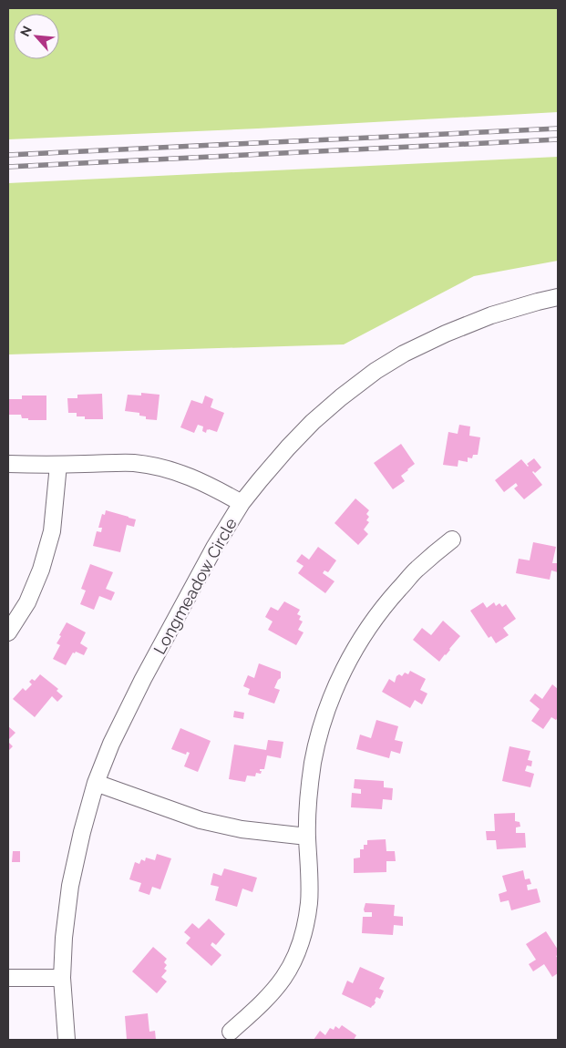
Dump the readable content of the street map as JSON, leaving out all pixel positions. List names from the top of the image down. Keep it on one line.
{"streets":{"street":["Longmeadow Circle"]},"north":"top left"}
